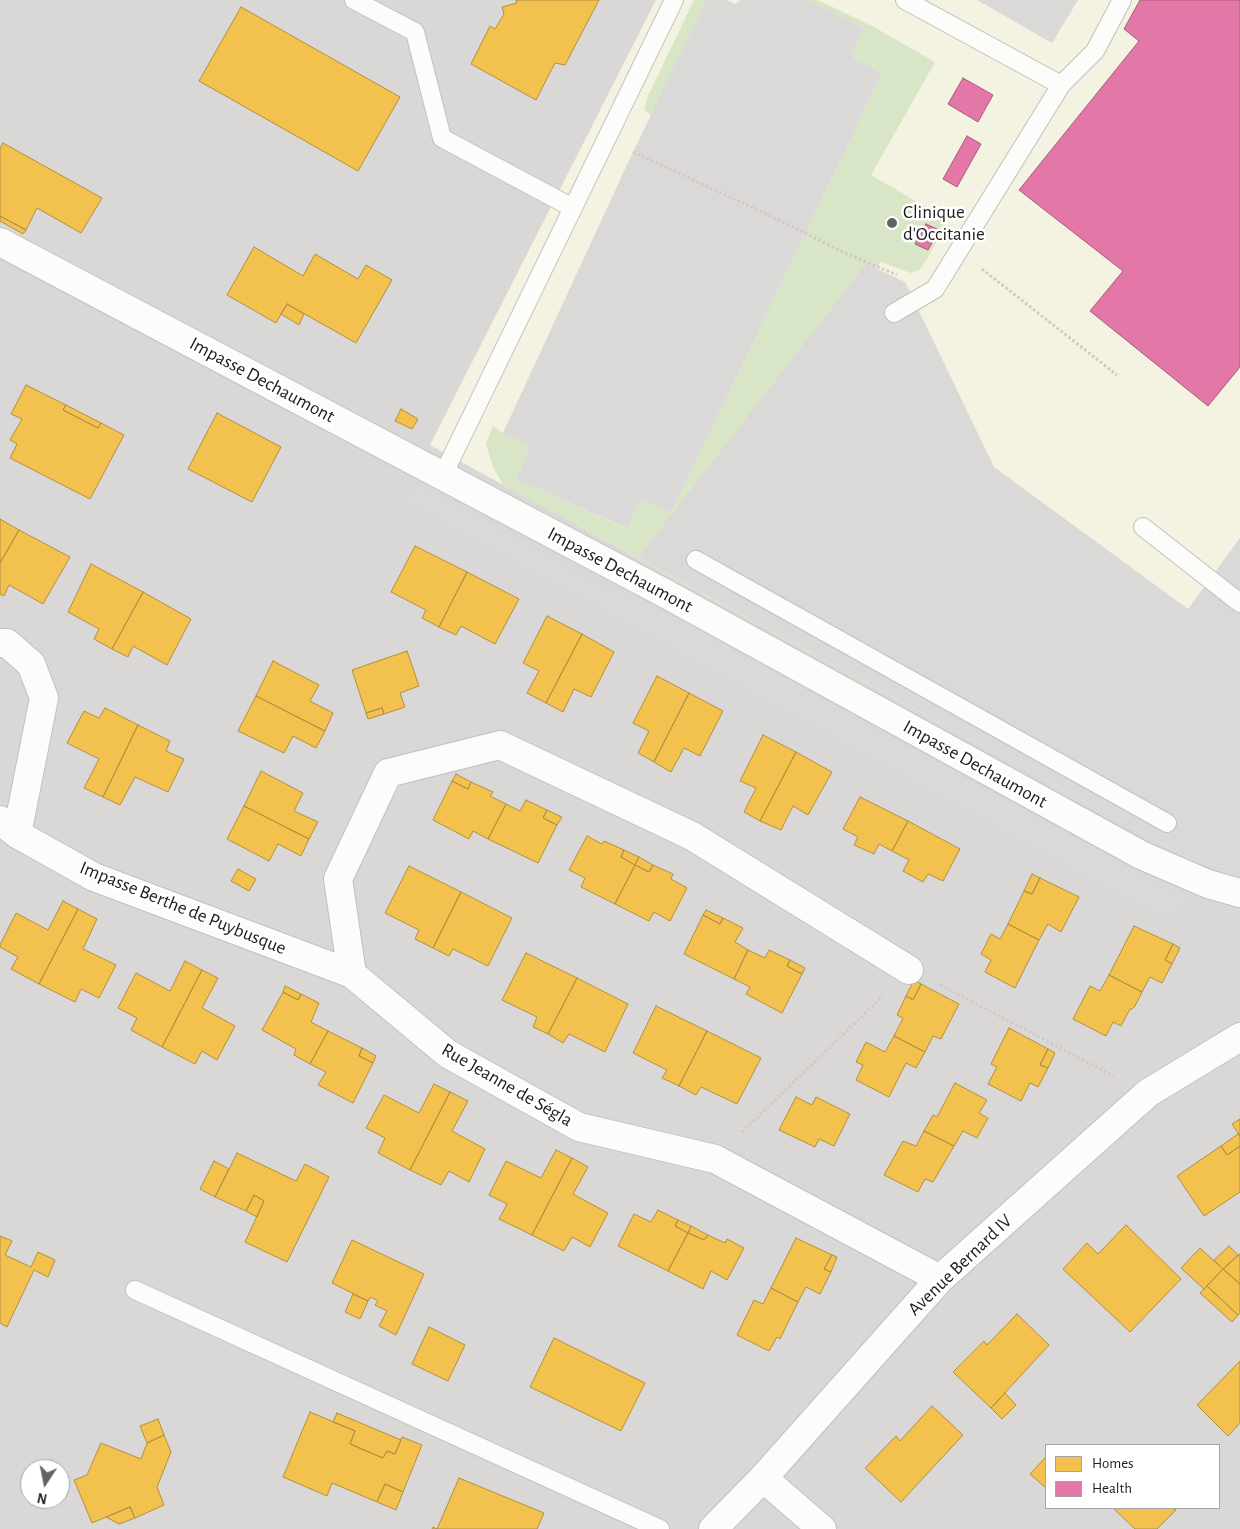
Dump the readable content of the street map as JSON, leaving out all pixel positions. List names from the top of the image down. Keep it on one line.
{"streets":{"street":["Impasse Dechaumont","Impasse Berthe de Puybusque","Rue Jeanne de Ségla","Avenue Bernard IV"]},"crossings":[["Impasse Berthe de Puybusque","Rue Jeanne de Ségla"],["Rue Jeanne de Ségla","Avenue Bernard IV"]],"places":["Clinique d'Occitanie"],"legend":["Homes","Health"],"north":"bottom"}
